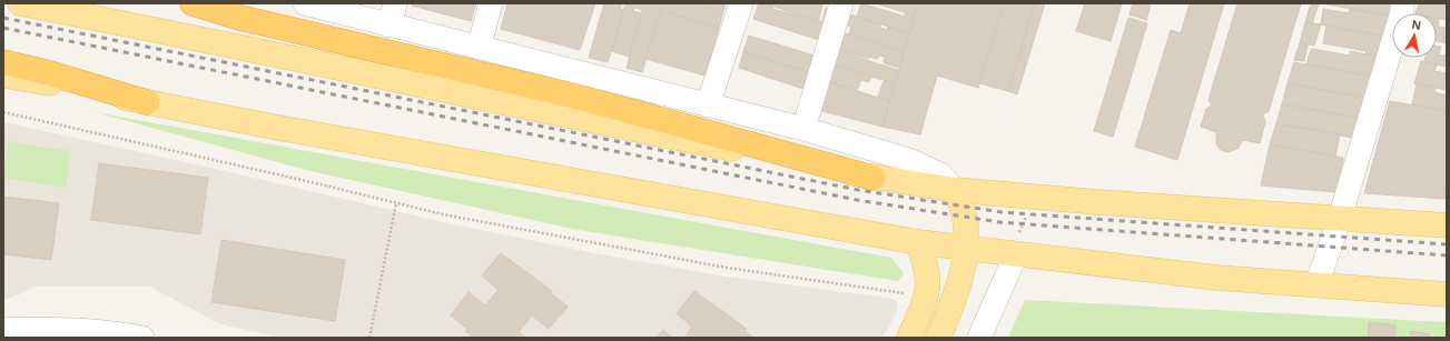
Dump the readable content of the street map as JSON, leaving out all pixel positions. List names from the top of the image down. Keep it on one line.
{"north":"top"}
